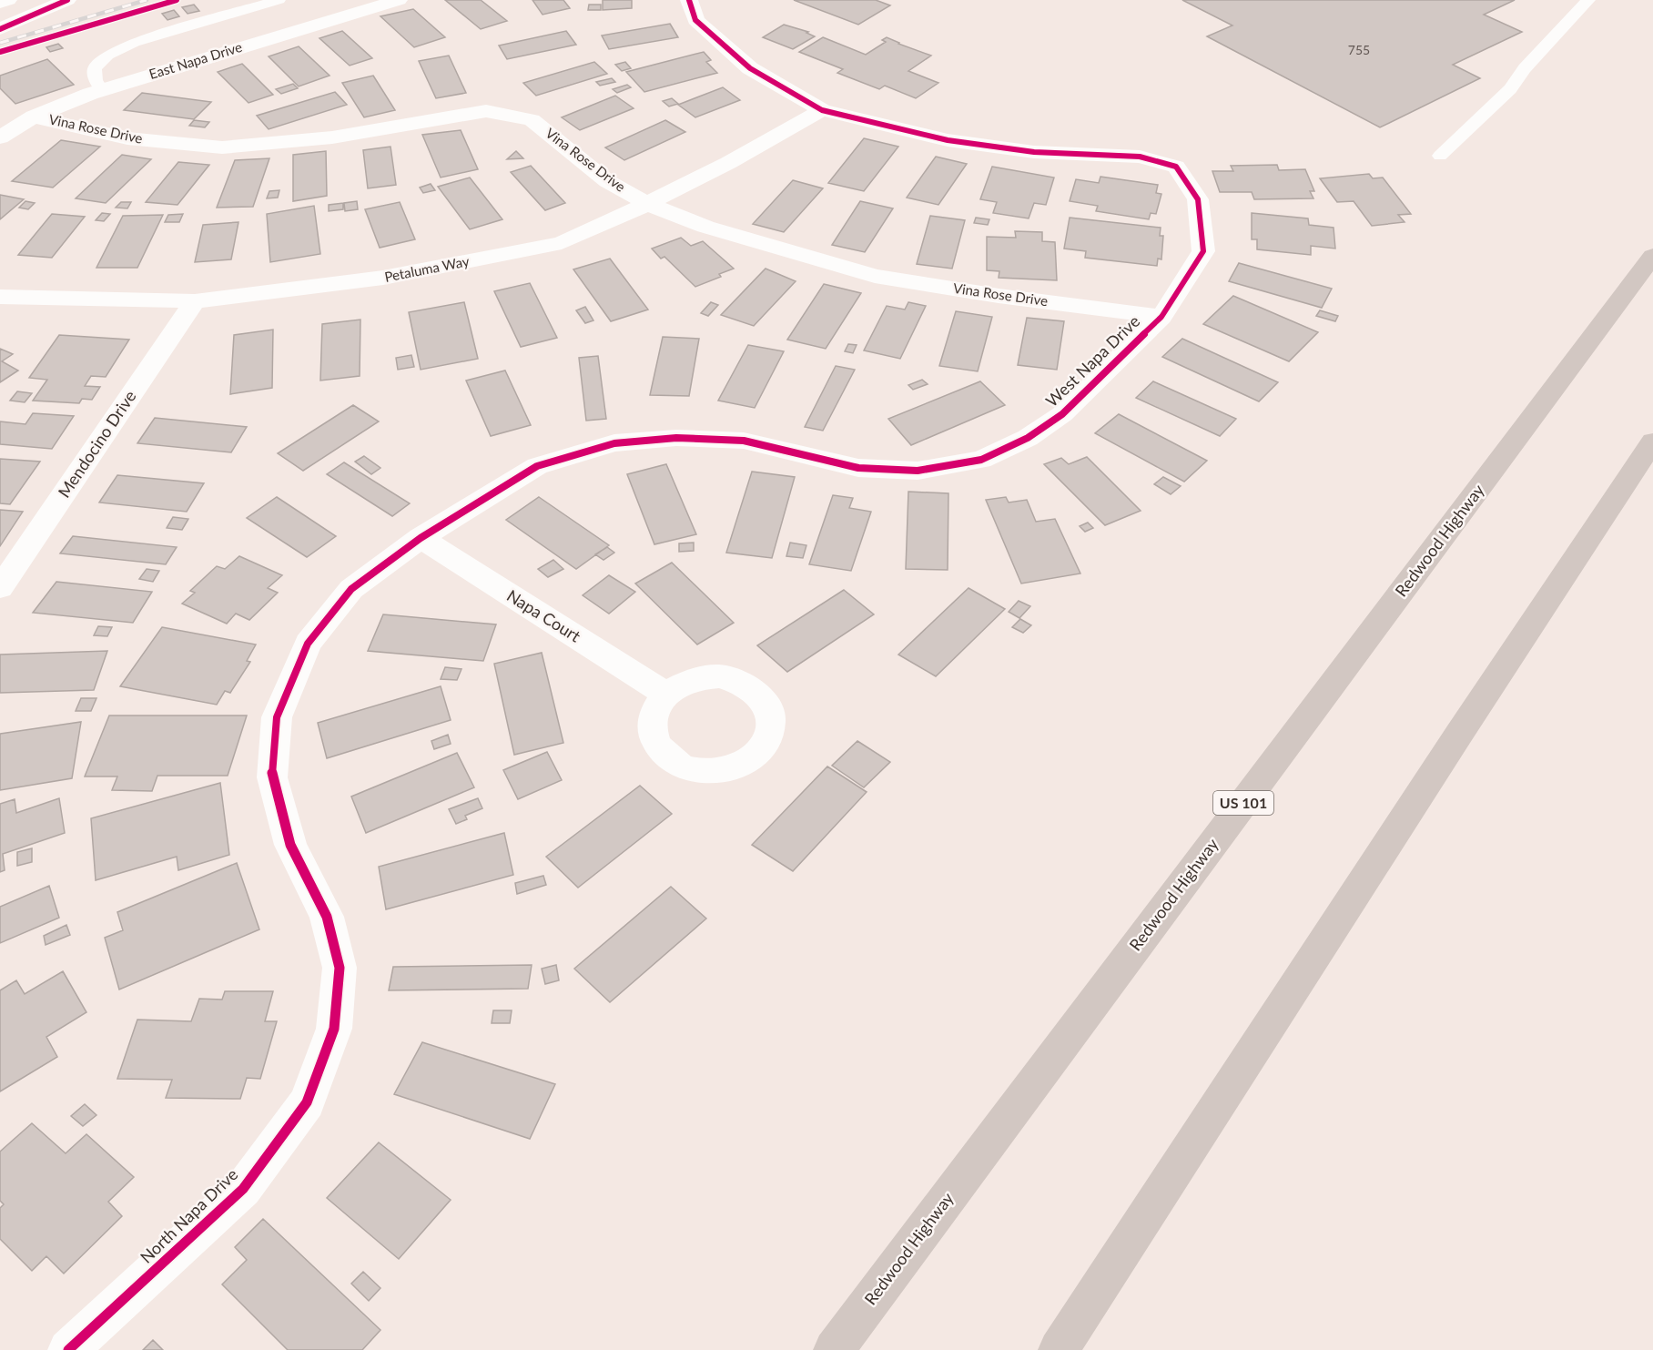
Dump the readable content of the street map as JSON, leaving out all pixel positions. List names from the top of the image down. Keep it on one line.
{"streets":{"highway":["Redwood Highway","US 101"],"street":["East Napa Drive","Vina Rose Drive","Petaluma Way","West Napa Drive","Mendocino Drive","Napa Court","North Napa Drive"]},"crossings":[["East Napa Drive","Vina Rose Drive"],["Vina Rose Drive","Petaluma Way"],["Vina Rose Drive","West Napa Drive"],["Petaluma Way","West Napa Drive"],["Petaluma Way","Mendocino Drive"],["West Napa Drive","Napa Court"],["West Napa Drive","North Napa Drive"],["Napa Court","North Napa Drive"]],"house_numbers":["755"]}
